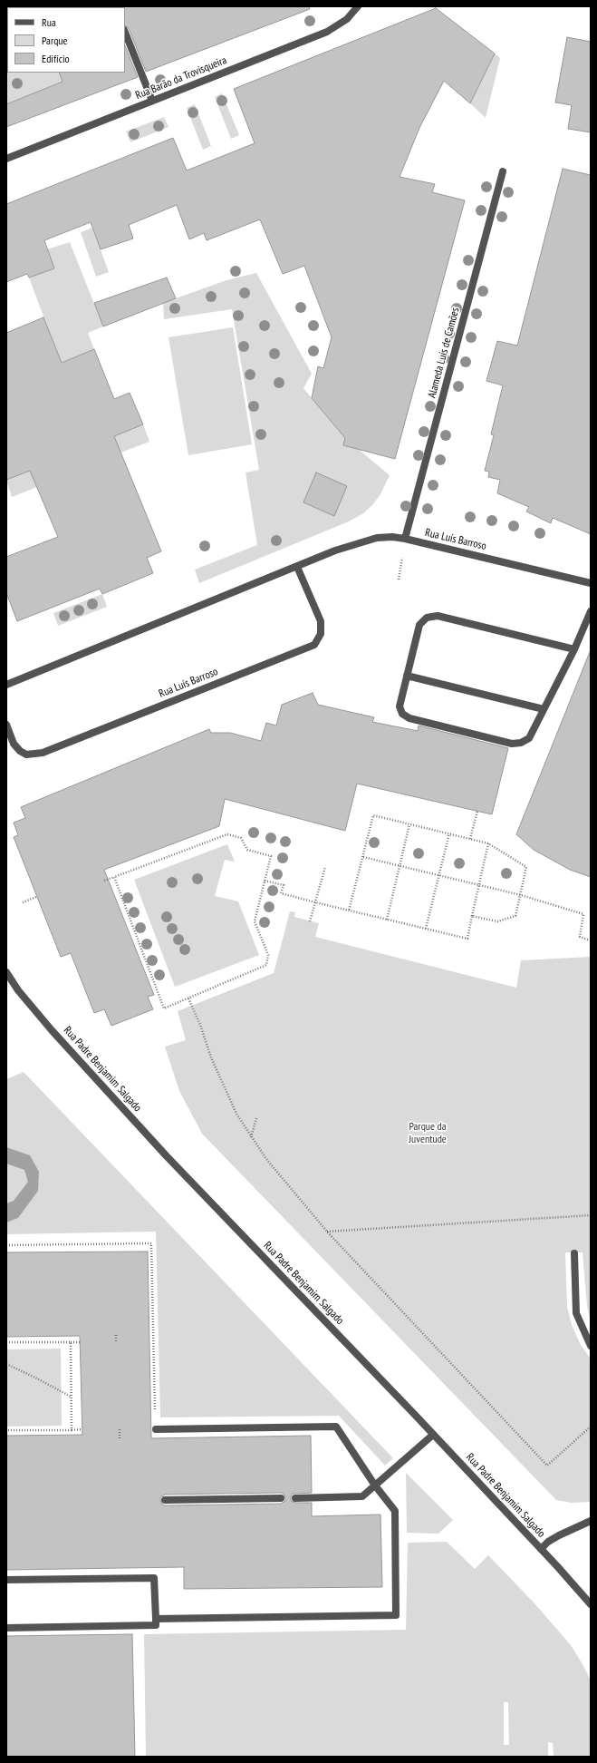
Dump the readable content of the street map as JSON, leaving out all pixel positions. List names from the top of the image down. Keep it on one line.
{"streets":{"street":["Rua Barão da Trovisqueira","Alameda Luís de Camões","Rua Luís Barroso","Rua Padre Benjamim Salgado"]},"crossings":[["Alameda Luís de Camões","Rua Luís Barroso"]],"parks":["Parque da Juventude"],"legend":["Rua","Parque","Edifício"]}
